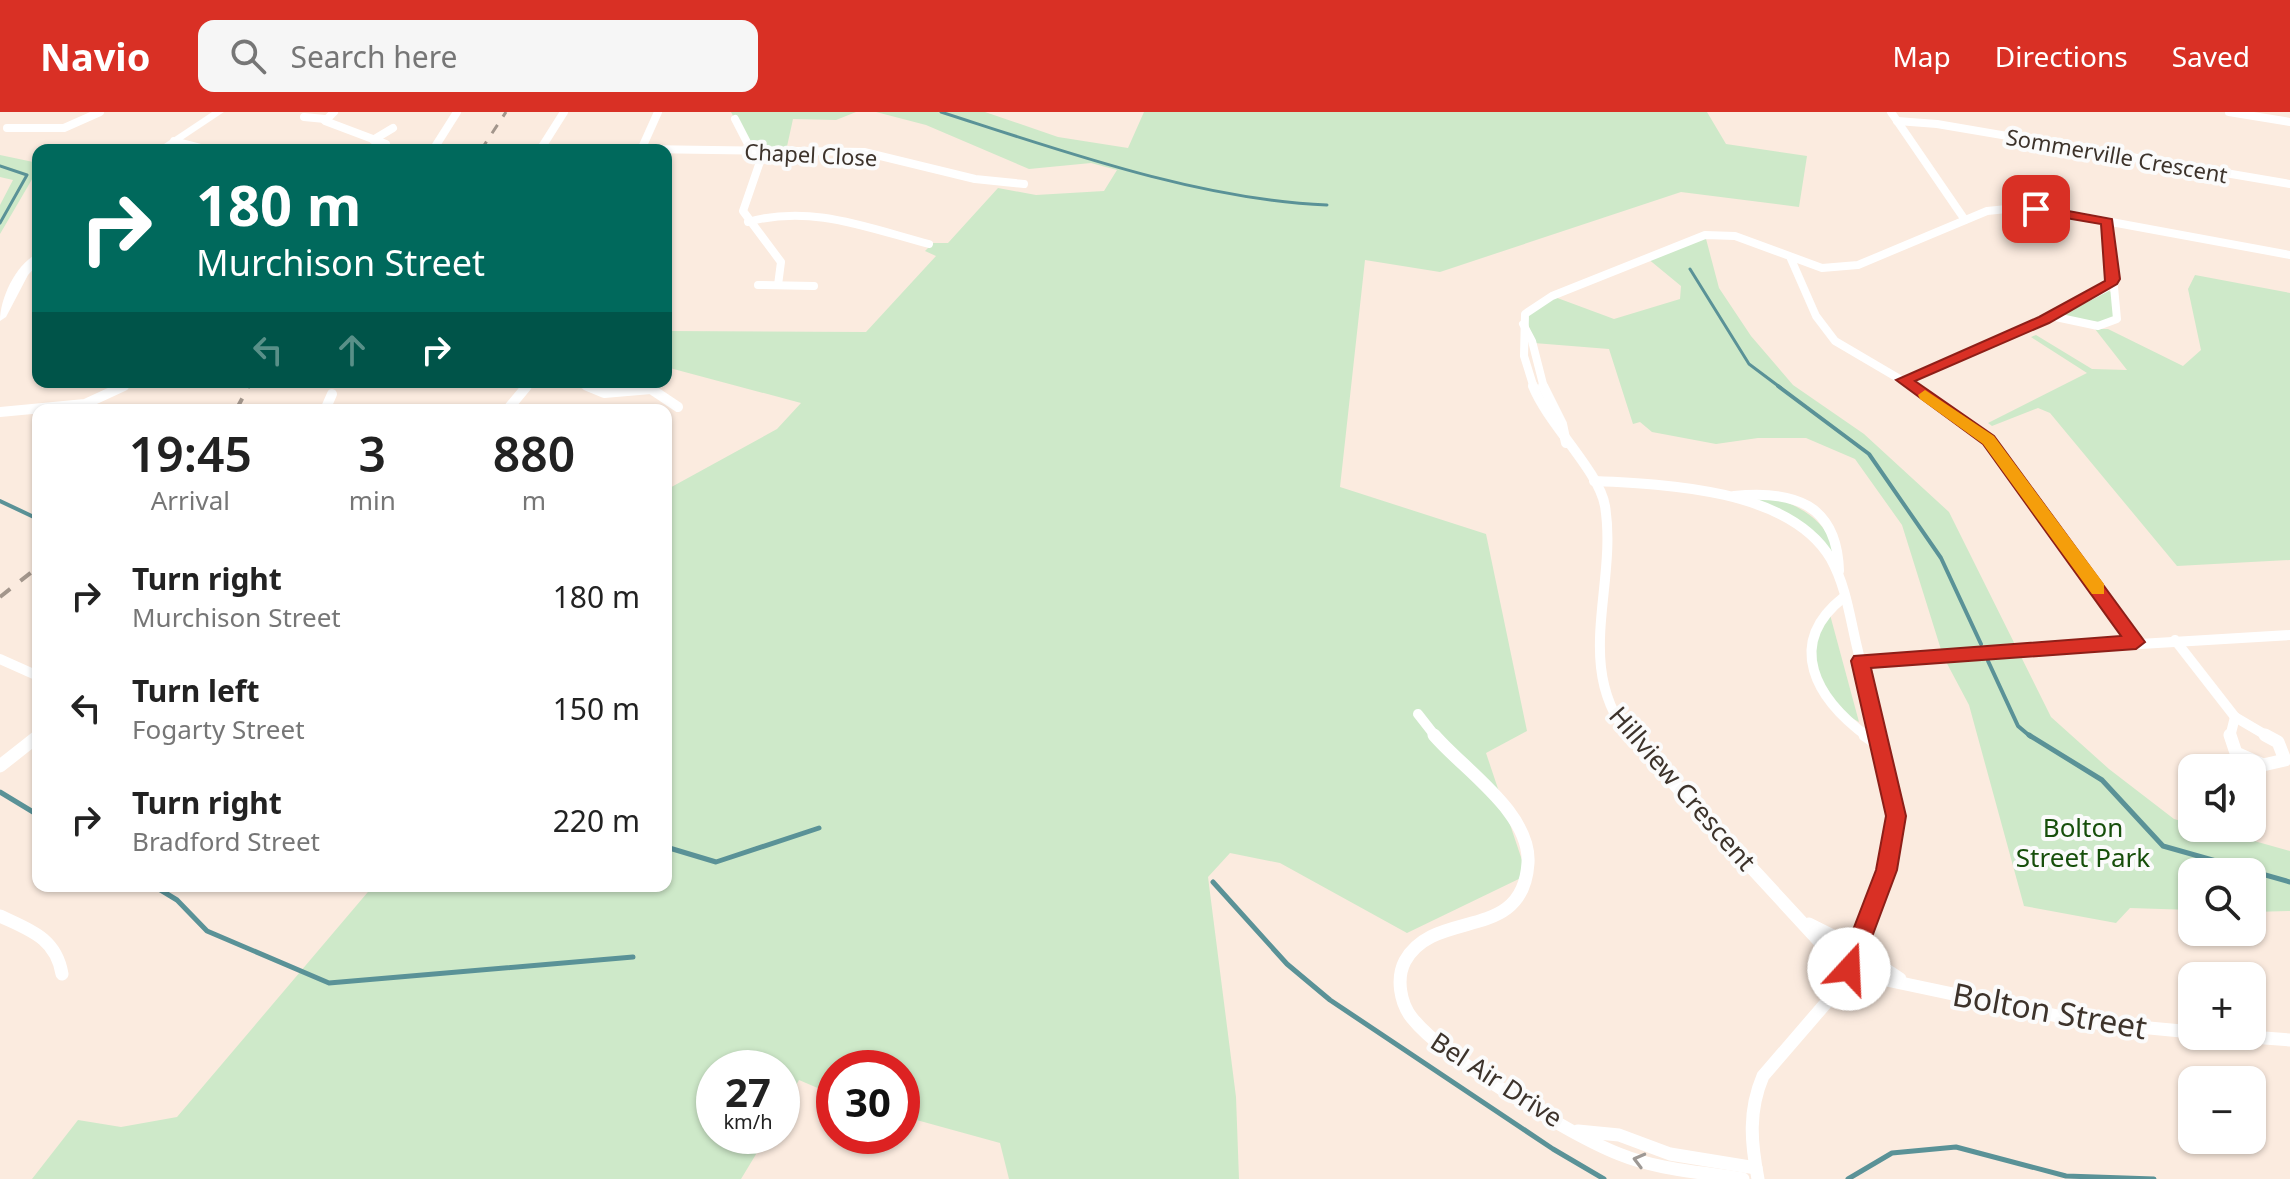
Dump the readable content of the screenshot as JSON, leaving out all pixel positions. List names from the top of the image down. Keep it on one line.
{"streets":{"street":["Chapel Close","Sommerville Crescent","Hillview Crescent","Bolton Street","Bel Air Drive"]},"crossings":[["Hillview Crescent","Bolton Street"]],"parks":["Bolton Street Park"],"page":{"header":"Navio","search":"Search here","nav":["Map","Directions","Saved"],"turn":["180 m","Murchison Street"],"eta":["19:45","Arrival","3","min","880","m"],"list":[{"name":"Turn right","note":"Murchison Street","value":"180 m"},{"name":"Turn left","note":"Fogarty Street","value":"150 m"},{"name":"Turn right","note":"Bradford Street","value":"220 m"}],"map_buttons":["+","−"],"speed":"27 km/h","limit":"30"}}
